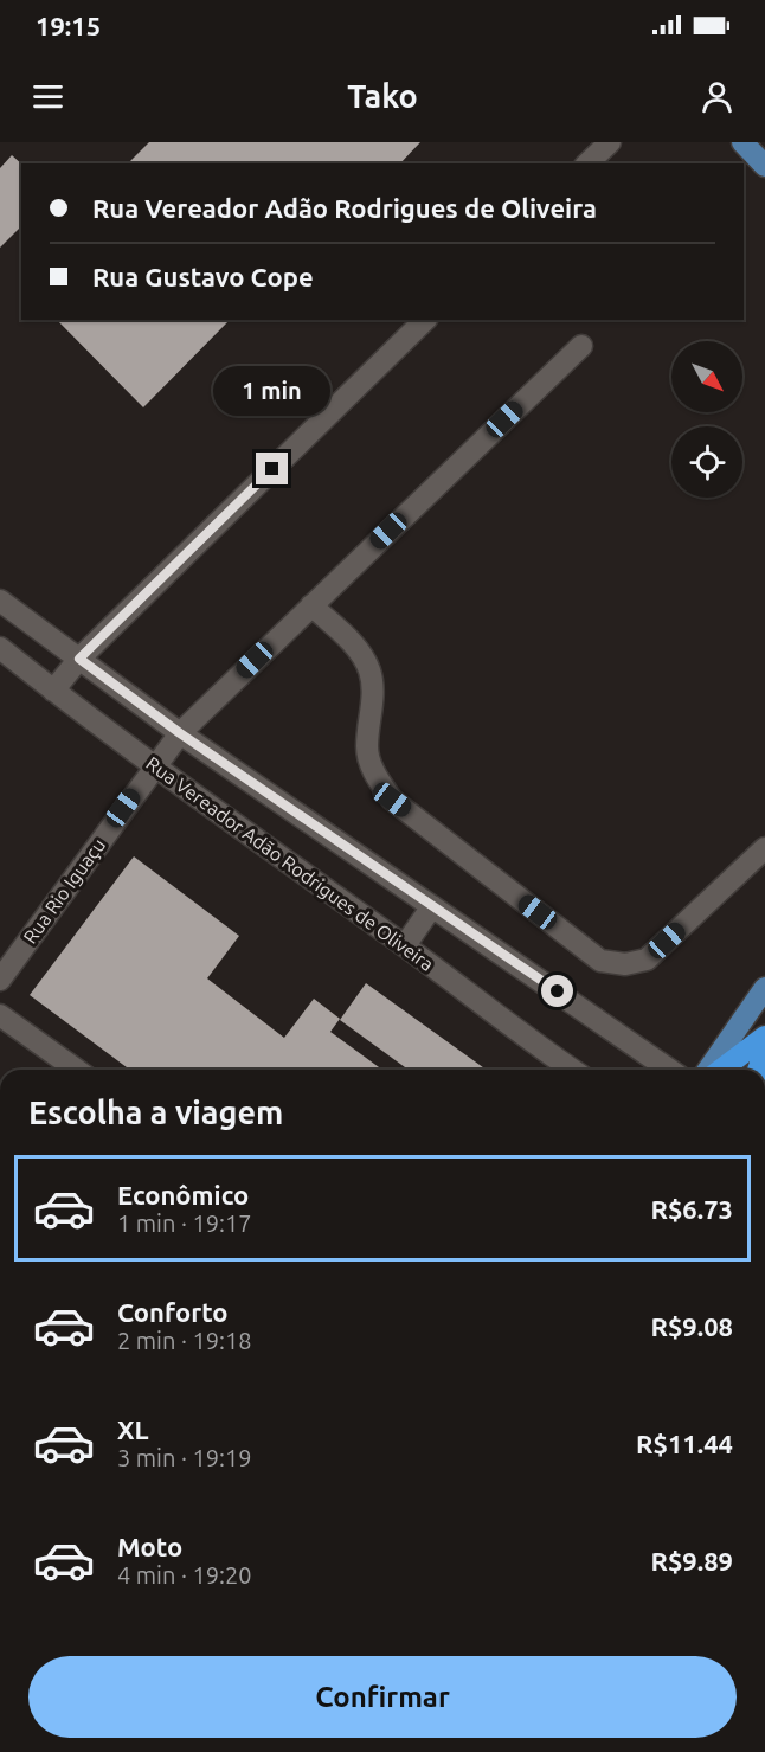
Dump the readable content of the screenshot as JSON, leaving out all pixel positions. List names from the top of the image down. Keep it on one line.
{"streets":{"street":["Rua Vereador Adão Rodrigues de Oliveira","Rua Rio Iguaçu"]},"crossings":[["Rua Vereador Adão Rodrigues de Oliveira","Rua Rio Iguaçu"]],"north":"bottom right","page":{"status":"19:15","header":"Tako","banner":["Rua Vereador Adão Rodrigues de Oliveira","Rua Gustavo Cope"],"bubble":"1 min","heading":"Escolha a viagem","list":[{"name":"Econômico","note":"1 min · 19:17","value":"R$6.73"},{"name":"Conforto","note":"2 min · 19:18","value":"R$9.08"},{"name":"XL","note":"3 min · 19:19","value":"R$11.44"},{"name":"Moto","note":"4 min · 19:20","value":"R$9.89"}],"buttons":"Confirmar"}}
